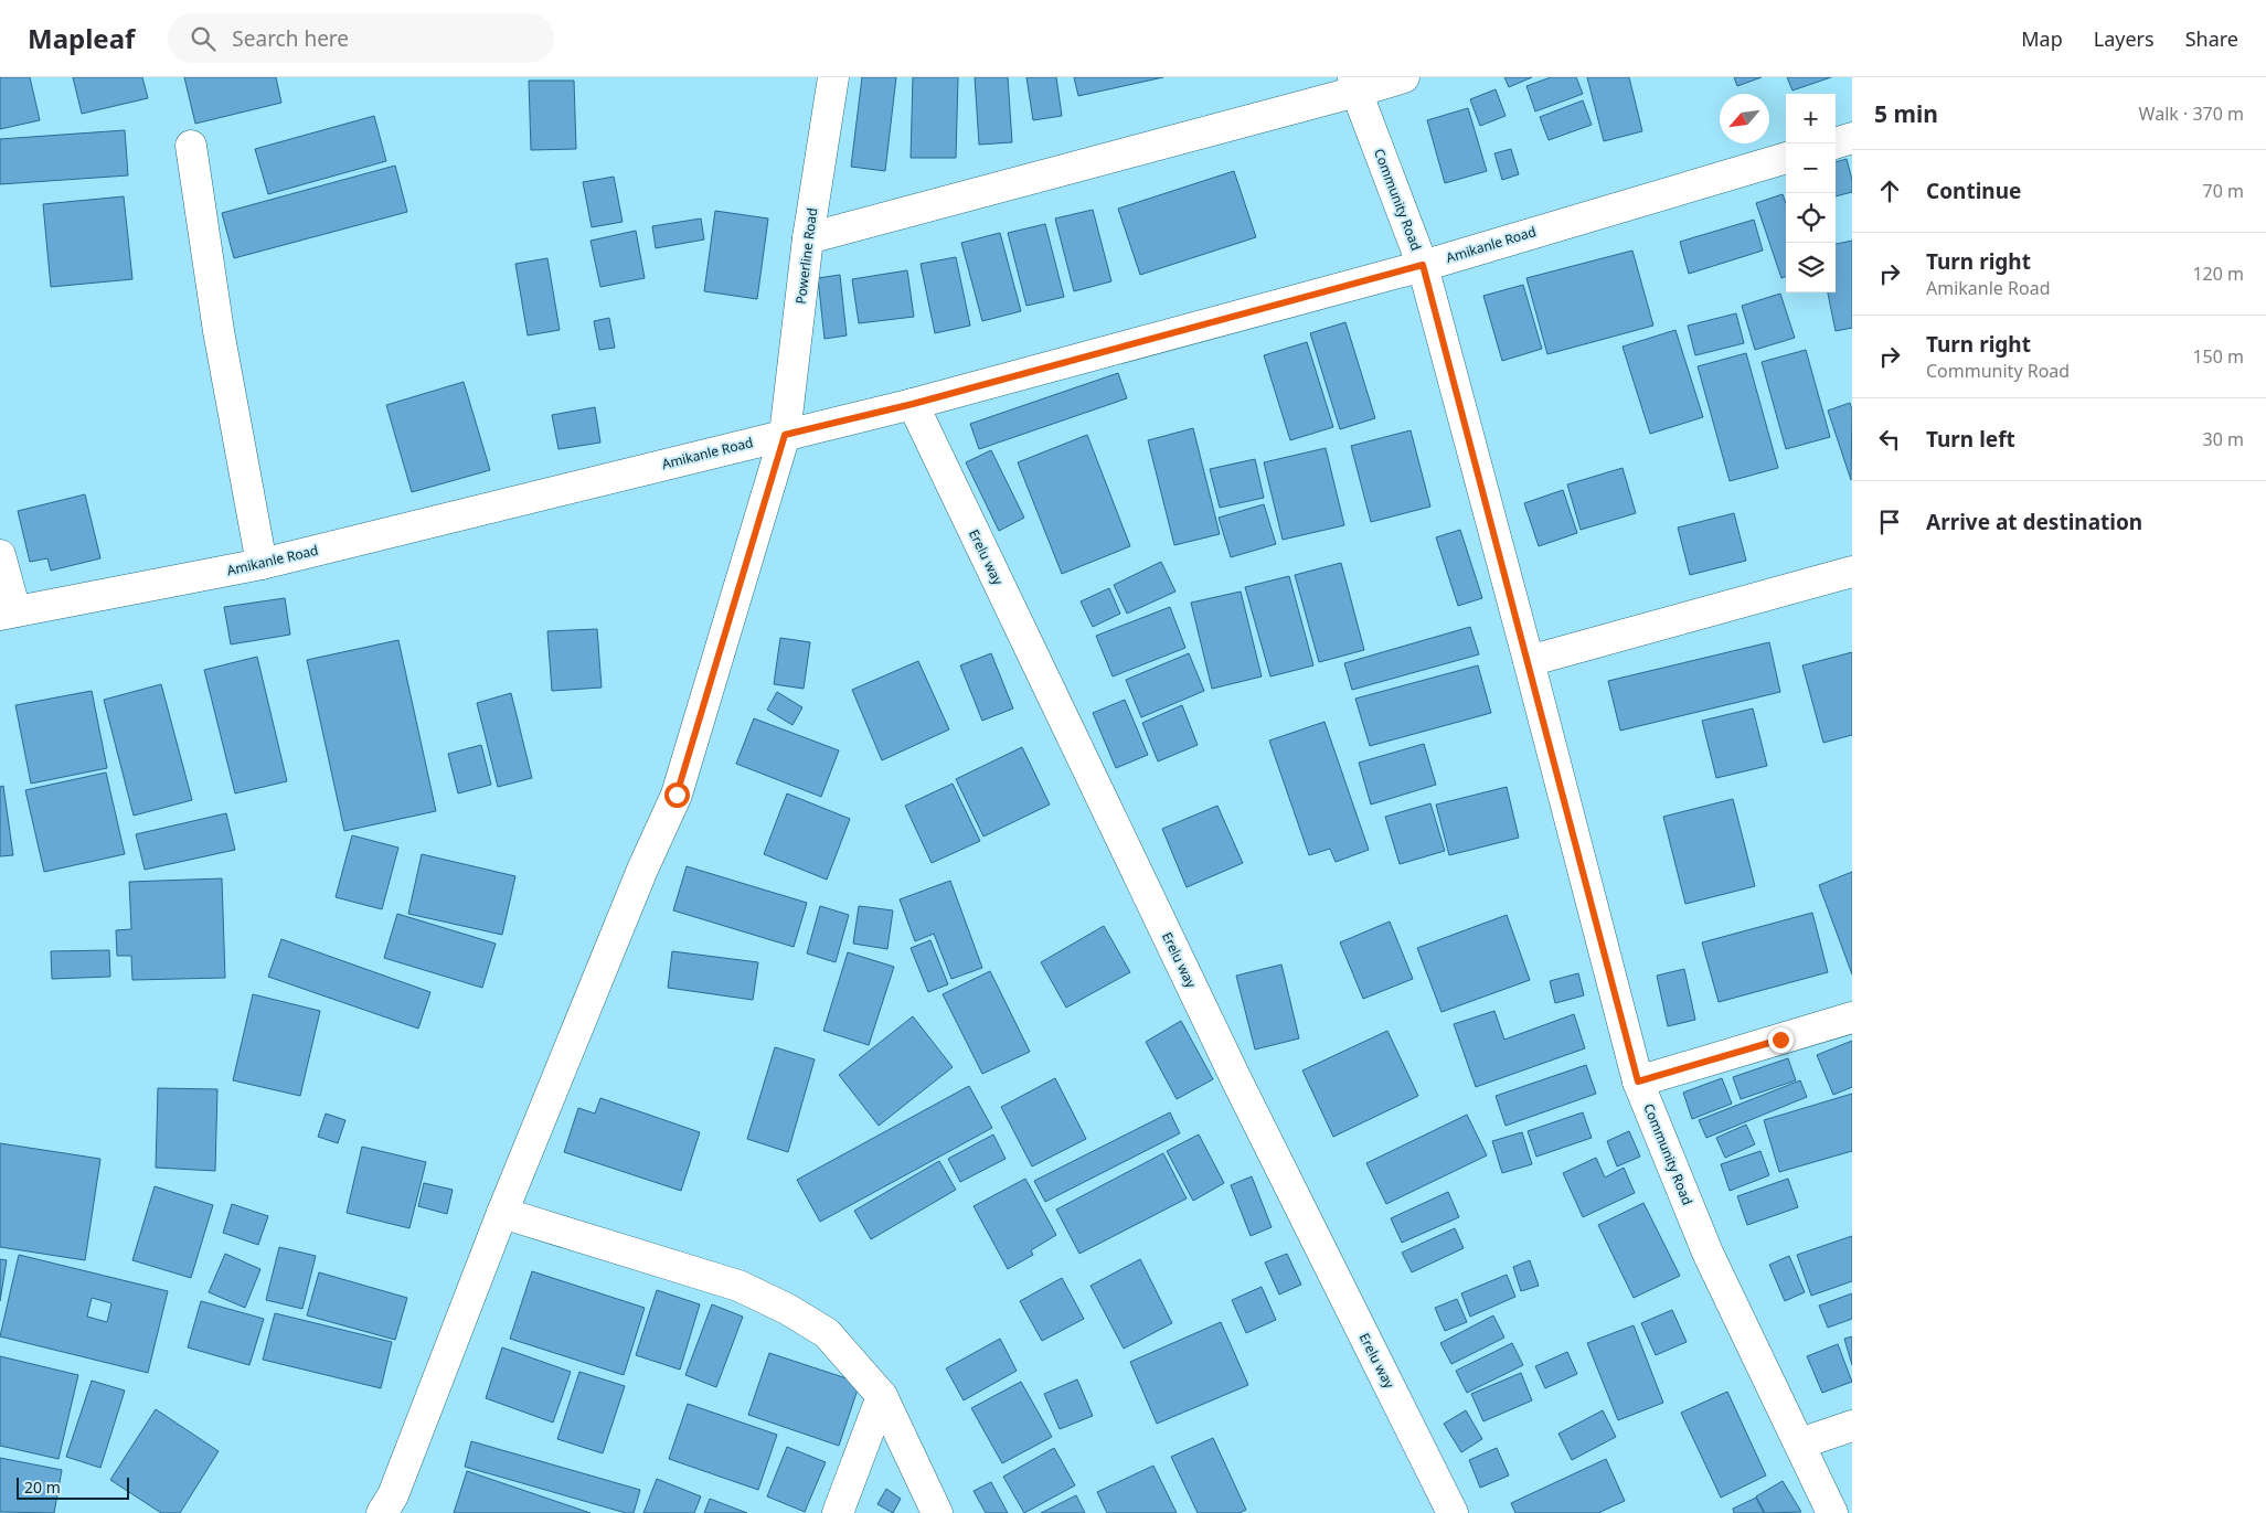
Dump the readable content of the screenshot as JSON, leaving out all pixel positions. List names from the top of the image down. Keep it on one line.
{"streets":{"street":["Community Road","Amikanle Road","Powerline Road","Erelu way"]},"crossings":[["Community Road","Amikanle Road"],["Amikanle Road","Powerline Road"],["Amikanle Road","Erelu way"]],"scale_bar":"20 m","north":"bottom left","page":{"header":"Mapleaf","search":"Search here","nav":["Map","Layers","Share"],"heading":["5 min","Walk · 370 m"],"map_buttons":["+","−"],"list":[["Continue","70 m"],["Turn right","Amikanle Road","120 m"],["Turn right","Community Road","150 m"],["Turn left","30 m"],"Arrive at destination"],"scale":"20 m"}}
